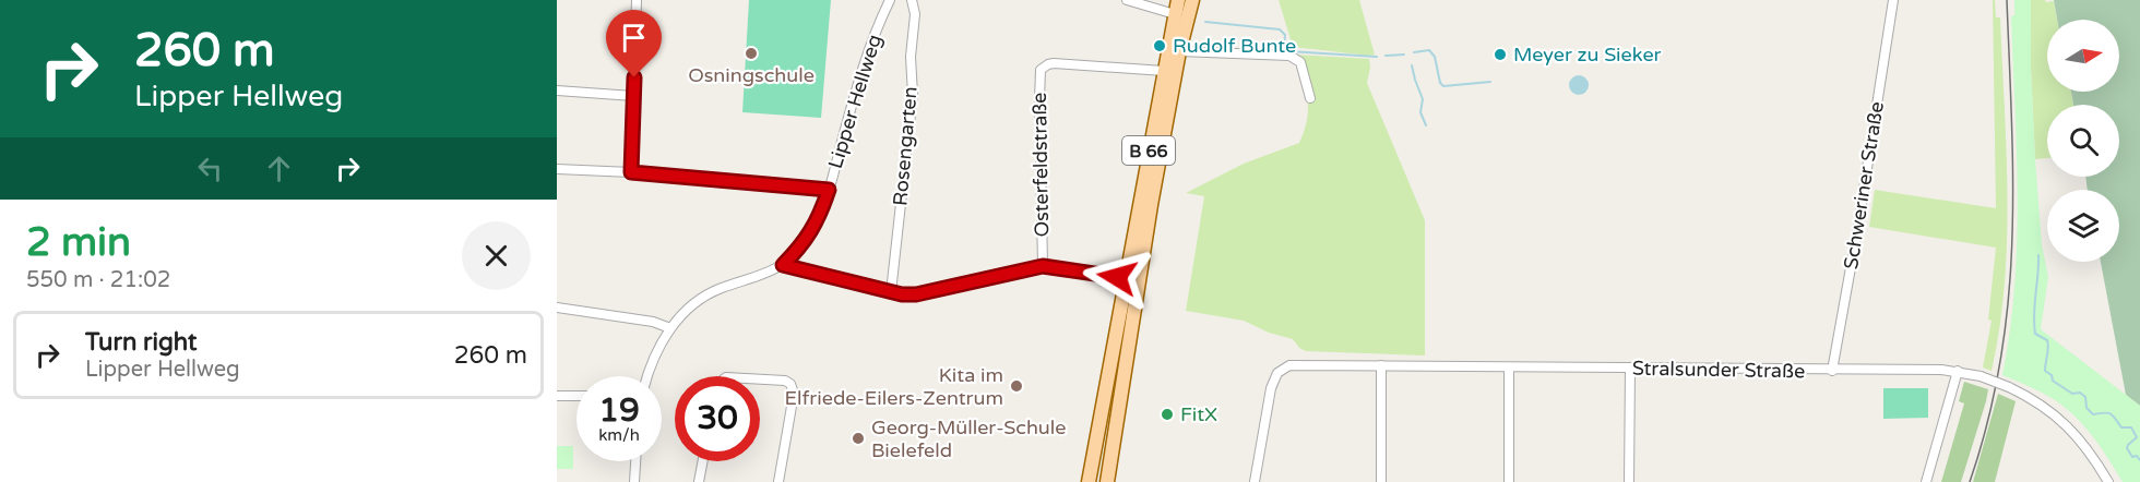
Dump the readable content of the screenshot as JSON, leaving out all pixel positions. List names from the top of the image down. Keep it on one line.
{"streets":{"main road":["B 66"],"street":["Lipper Hellweg","Rosengarten","Osterfeldstraße","Schweriner Straße","Stralsunder Straße"]},"crossings":[["B 66","Osterfeldstraße"],["Schweriner Straße","Stralsunder Straße"]],"places":["Rudolf Bunte","Osningschule","Meyer zu Sieker","Kita im Elfriede-Eilers-Zentrum","FitX","Georg-Müller-Schule Bielefeld"],"north":"right","page":{"turn":["260 m","Lipper Hellweg"],"heading":["2 min","550 m · 21:02"],"list":[{"name":"Turn right","note":"Lipper Hellweg","value":"260 m"}],"speed":"19 km/h","limit":"30"}}
